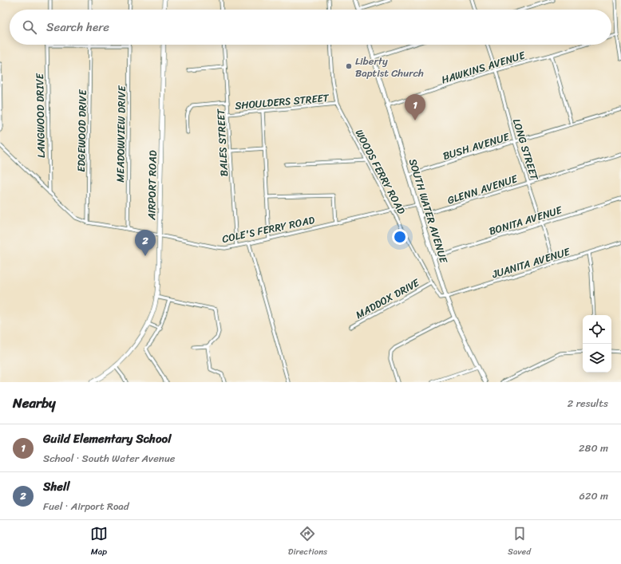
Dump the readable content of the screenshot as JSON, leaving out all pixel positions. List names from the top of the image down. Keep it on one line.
{"streets":{"highway":["AIRPORT ROAD"],"main road":["SOUTH WATER AVENUE"],"street":["HAWKINS AVENUE","SHOULDERS STREET","LANGWOOD DRIVE","EDGEWOOD DRIVE","MEADOWVIEW DRIVE","BALES STREET","BUSH AVENUE","LONG STREET","WOODS FERRY ROAD","GLENN AVENUE","BONITA AVENUE","COLE'S FERRY ROAD","JUANITA AVENUE","MADDOX DRIVE"]},"crossings":[["HAWKINS AVENUE","LONG STREET"],["HAWKINS AVENUE","SOUTH WATER AVENUE"],["SHOULDERS STREET","BALES STREET"],["SHOULDERS STREET","WOODS FERRY ROAD"],["LANGWOOD DRIVE","COLE'S FERRY ROAD"],["EDGEWOOD DRIVE","COLE'S FERRY ROAD"],["MEADOWVIEW DRIVE","COLE'S FERRY ROAD"],["BALES STREET","COLE'S FERRY ROAD"],["BUSH AVENUE","LONG STREET"],["BUSH AVENUE","SOUTH WATER AVENUE"],["LONG STREET","GLENN AVENUE"],["LONG STREET","BONITA AVENUE"],["LONG STREET","JUANITA AVENUE"],["WOODS FERRY ROAD","SOUTH WATER AVENUE"],["WOODS FERRY ROAD","COLE'S FERRY ROAD"],["WOODS FERRY ROAD","JUANITA AVENUE"],["WOODS FERRY ROAD","MADDOX DRIVE"],["AIRPORT ROAD","COLE'S FERRY ROAD"],["GLENN AVENUE","SOUTH WATER AVENUE"],["SOUTH WATER AVENUE","BONITA AVENUE"],["SOUTH WATER AVENUE","COLE'S FERRY ROAD"],["SOUTH WATER AVENUE","JUANITA AVENUE"]],"places":["Liberty Baptist Church"],"page":{"search":"Search here","pins":["1","2"],"heading":["Nearby","2 results"],"list":[{"mark":"1","name":"Guild Elementary School","note":"School · South Water Avenue","value":"280 m"},{"mark":"2","name":"Shell","note":"Fuel · Airport Road","value":"620 m"}],"nav":["Map","Directions","Saved"]}}
